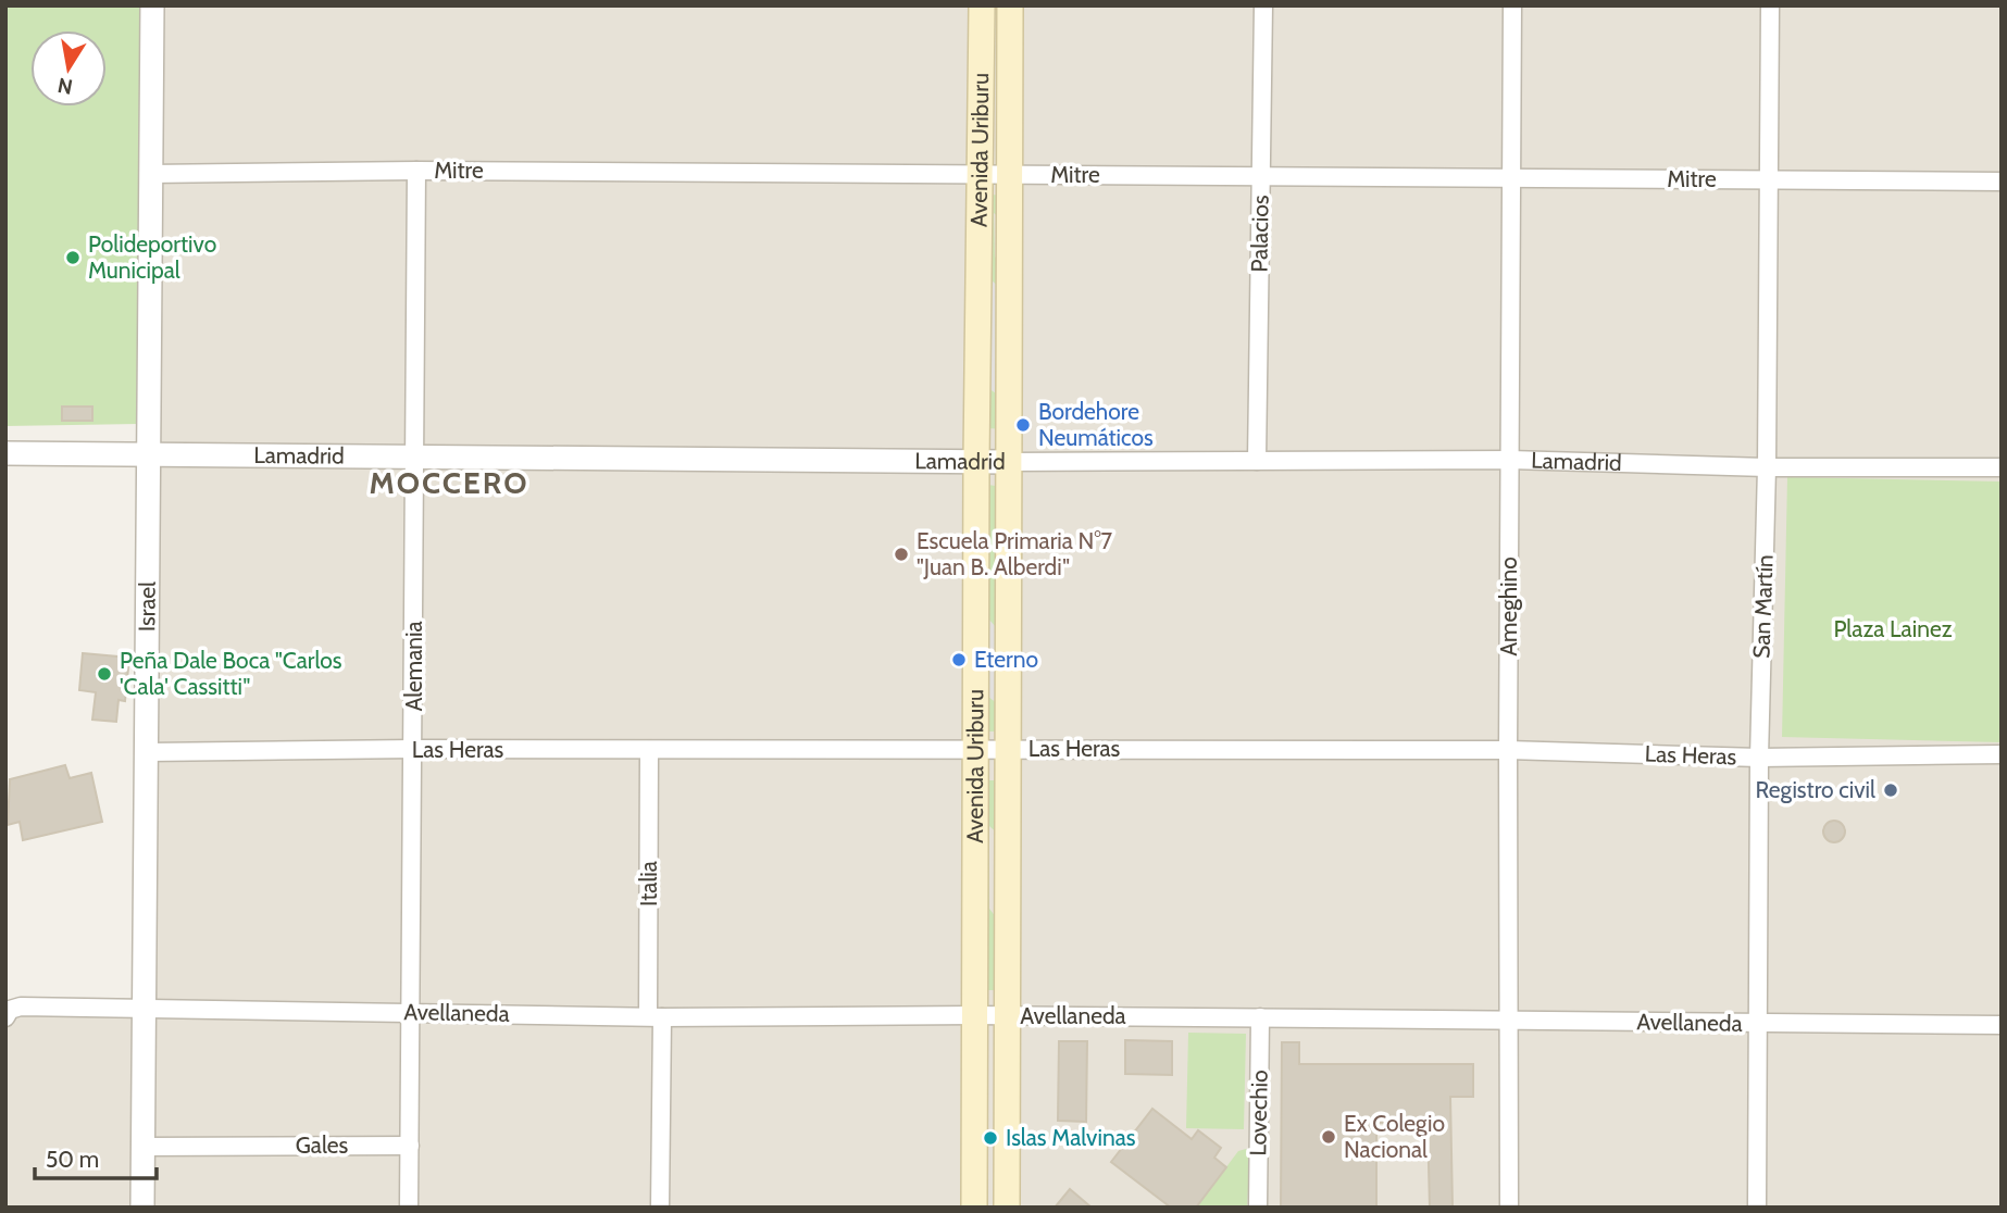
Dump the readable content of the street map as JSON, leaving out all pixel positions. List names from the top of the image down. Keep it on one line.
{"streets":{"main road":["Avenida Uriburu"],"street":["Mitre","Palacios","Lamadrid","Israel","Ameghino","San Martín","Alemania","Las Heras","Italia","Avellaneda","Lovechio","Gales"]},"crossings":[["Avenida Uriburu","Mitre"],["Avenida Uriburu","Lamadrid"],["Avenida Uriburu","Las Heras"],["Avenida Uriburu","Avellaneda"],["Mitre","Palacios"],["Mitre","Israel"],["Mitre","Ameghino"],["Mitre","San Martín"],["Mitre","Alemania"],["Palacios","Lamadrid"],["Lamadrid","Israel"],["Lamadrid","Ameghino"],["Lamadrid","San Martín"],["Lamadrid","Alemania"],["Israel","Las Heras"],["Israel","Avellaneda"],["Israel","Gales"],["Ameghino","Las Heras"],["Ameghino","Avellaneda"],["San Martín","Las Heras"],["San Martín","Avellaneda"],["Alemania","Las Heras"],["Alemania","Avellaneda"],["Alemania","Gales"],["Las Heras","Italia"],["Italia","Avellaneda"],["Avellaneda","Lovechio"]],"districts":["MOCCERO"],"parks":["Plaza Lainez"],"places":["Polideportivo Municipal","Bordehore Neumáticos","Escuela Primaria N°7 \"Juan B. Alberdi\"","Eterno","Peña Dale Boca \"Carlos 'Cala' Cassitti\"","Registro civil","Ex Colegio Nacional","Islas Malvinas"],"scale_bar":"50 m","north":"bottom"}
